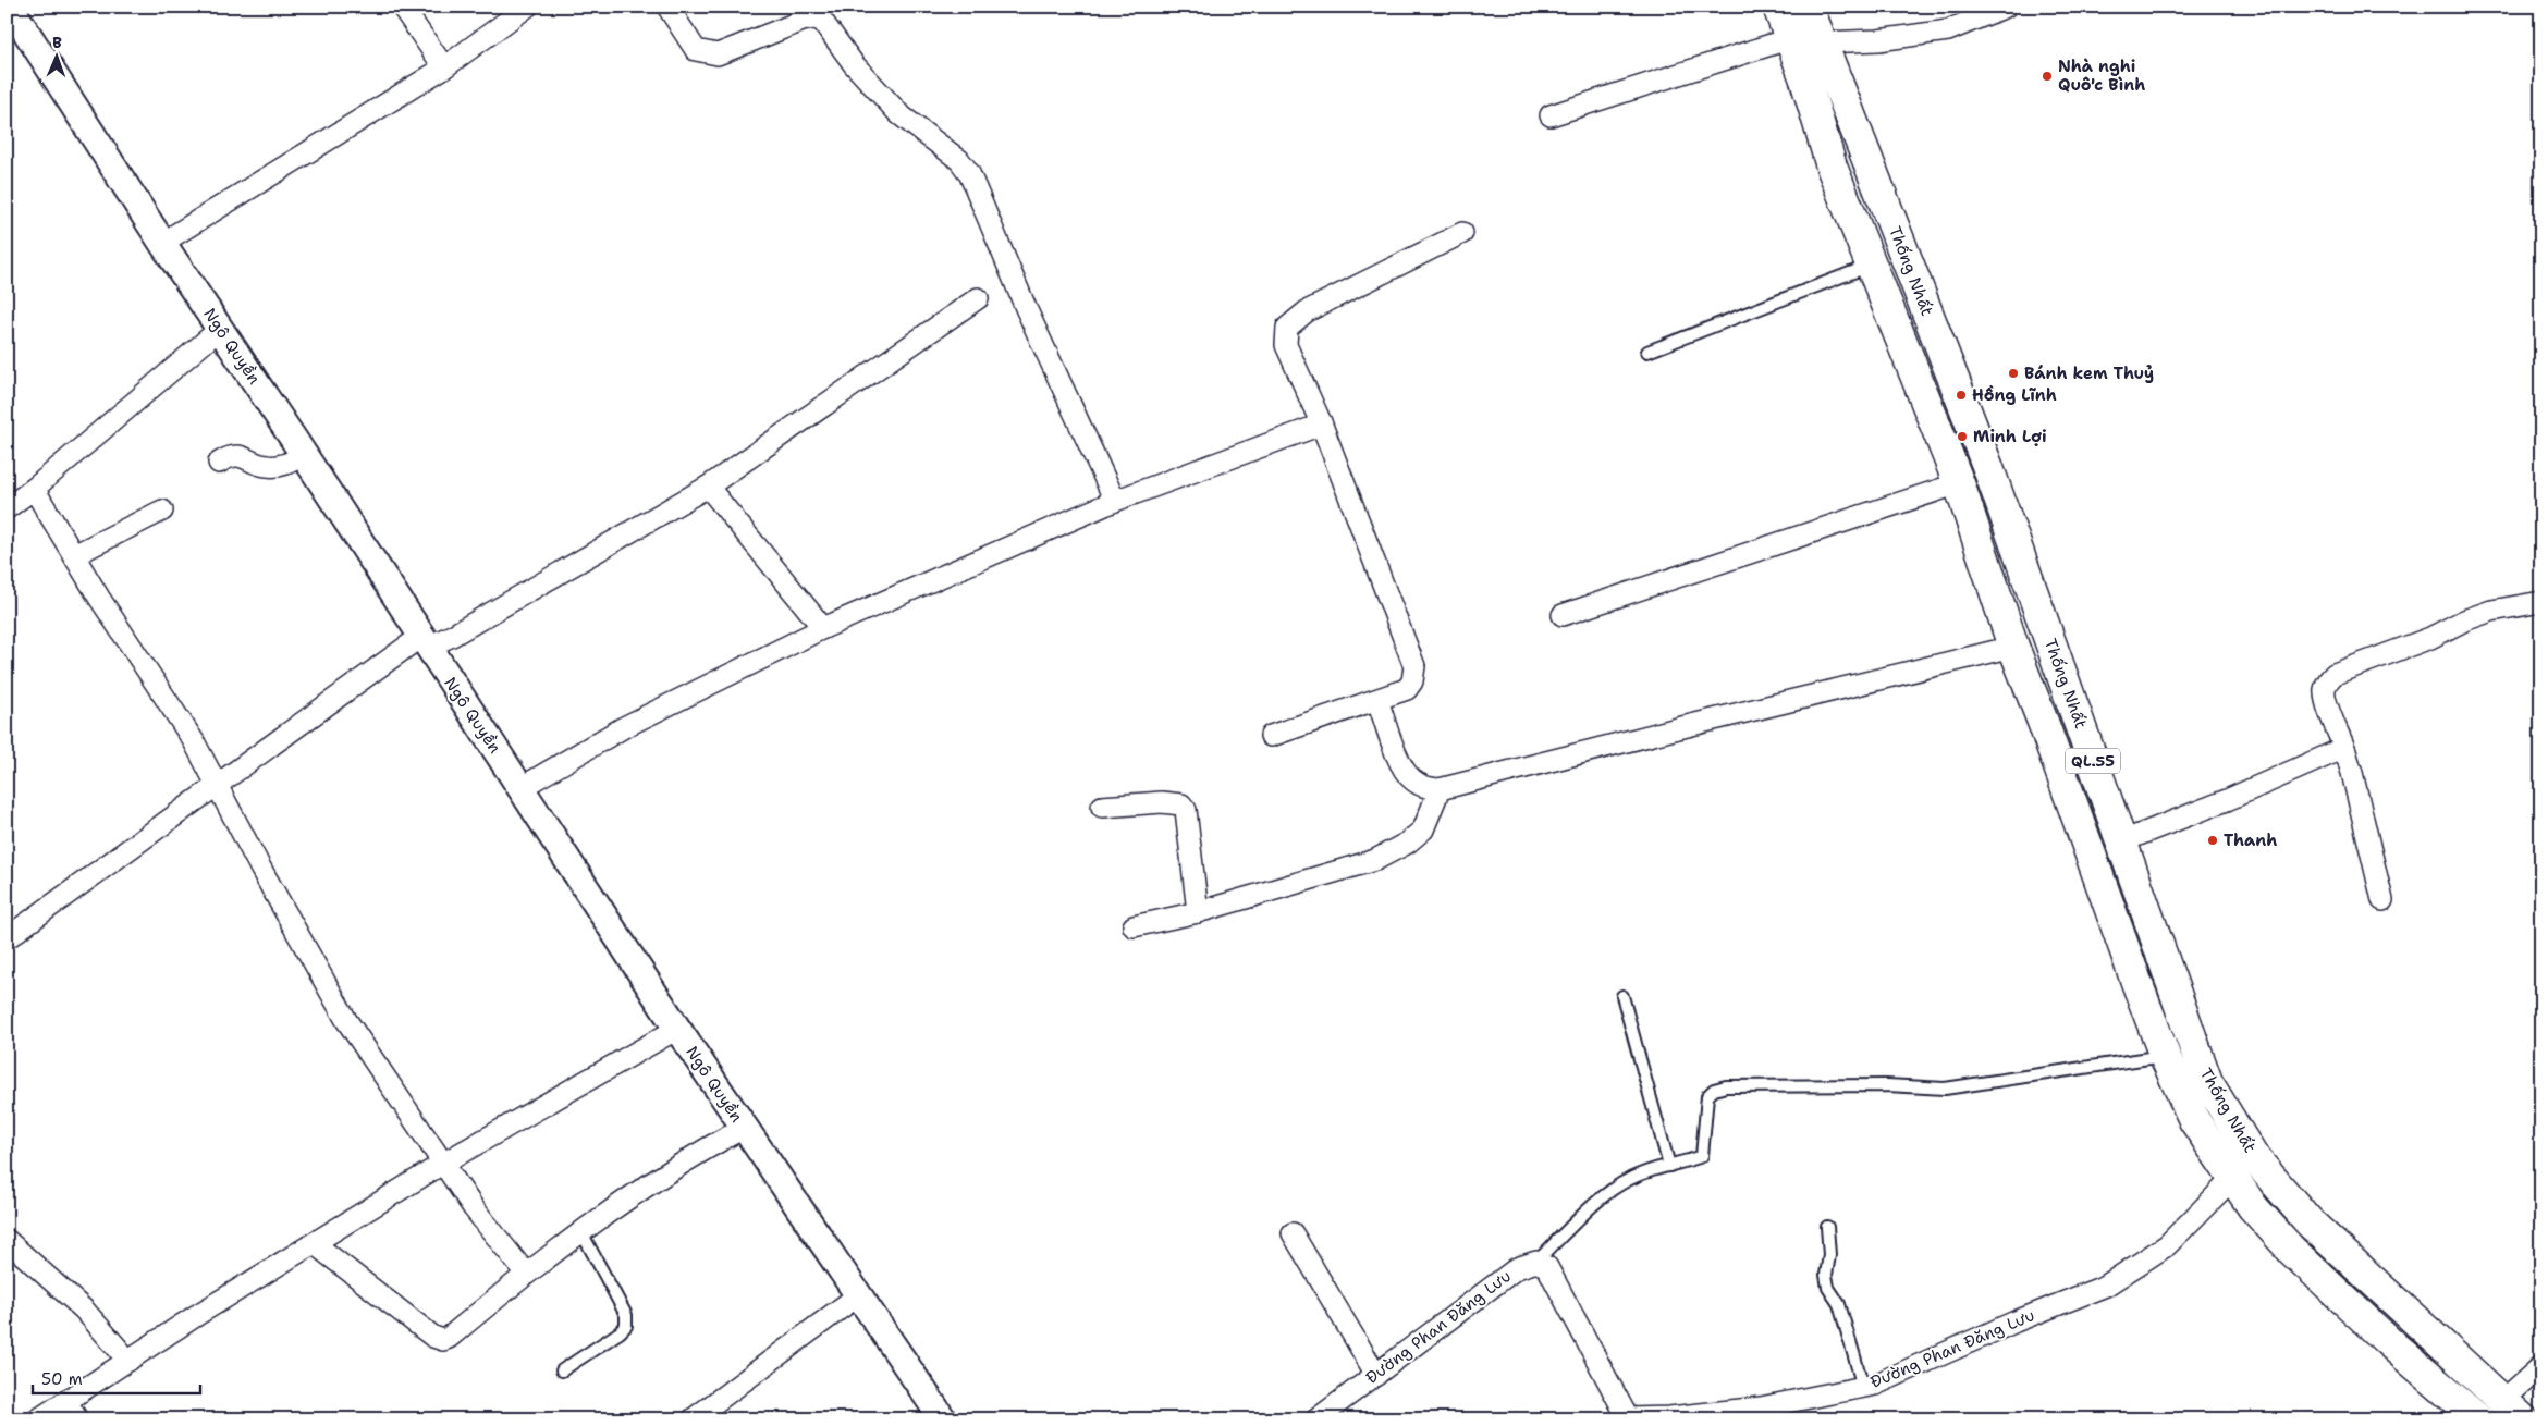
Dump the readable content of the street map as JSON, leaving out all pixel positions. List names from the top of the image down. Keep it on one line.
{"streets":{"highway":["Thống Nhất","QL.55"],"street":["Ngô Quyền","Đường Phan Đăng Lưu"]},"crossings":[["Thống Nhất","Đường Phan Đăng Lưu"]],"places":["Nhà nghi Quô'c Bình","Bánh kem Thuỷ","Hồng Lĩnh","Minh Lợi","Thanh"],"scale_bar":"50 m","north":"top"}
